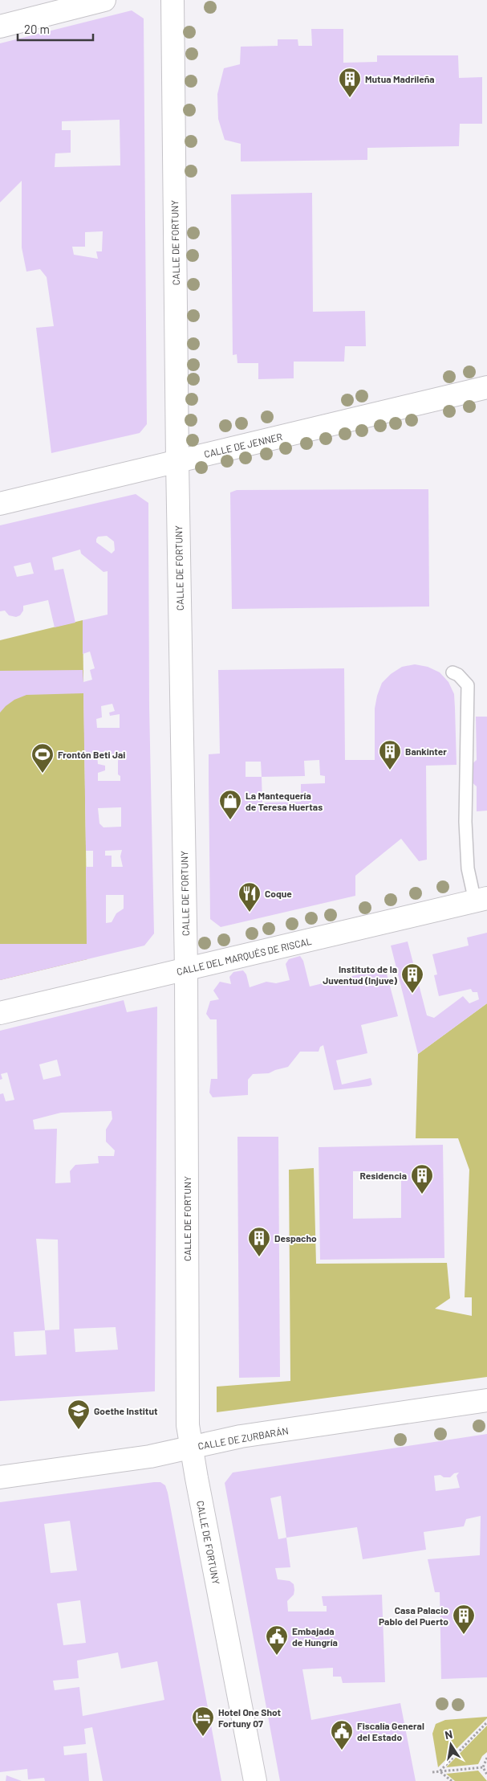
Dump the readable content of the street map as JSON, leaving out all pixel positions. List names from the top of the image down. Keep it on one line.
{"streets":{"street":["CALLE DE FORTUNY","CALLE DE JENNER","CALLE DEL MARQUÉS DE RISCAL","CALLE DE ZURBARÁN"]},"crossings":[["CALLE DE FORTUNY","CALLE DE JENNER"],["CALLE DE FORTUNY","CALLE DEL MARQUÉS DE RISCAL"],["CALLE DE FORTUNY","CALLE DE ZURBARÁN"]],"places":{"building":["Mutua Madrileña","Bankinter","Instituto de la Juventud (Injuve)","Residencia","Despacho","Casa Palacio Pablo del Puerto"],"sports":["Frontón Beti Jai"],"shop":["La Mantequería de Teresa Huertas"],"restaurant":["Coque"],"school or university":["Goethe Institut"],"public building":["Embajada de Hungría","Fiscalía General del Estado"],"hotel":["Hotel One Shot Fortuny 07"]},"scale_bar":"20 m","north":"top"}
